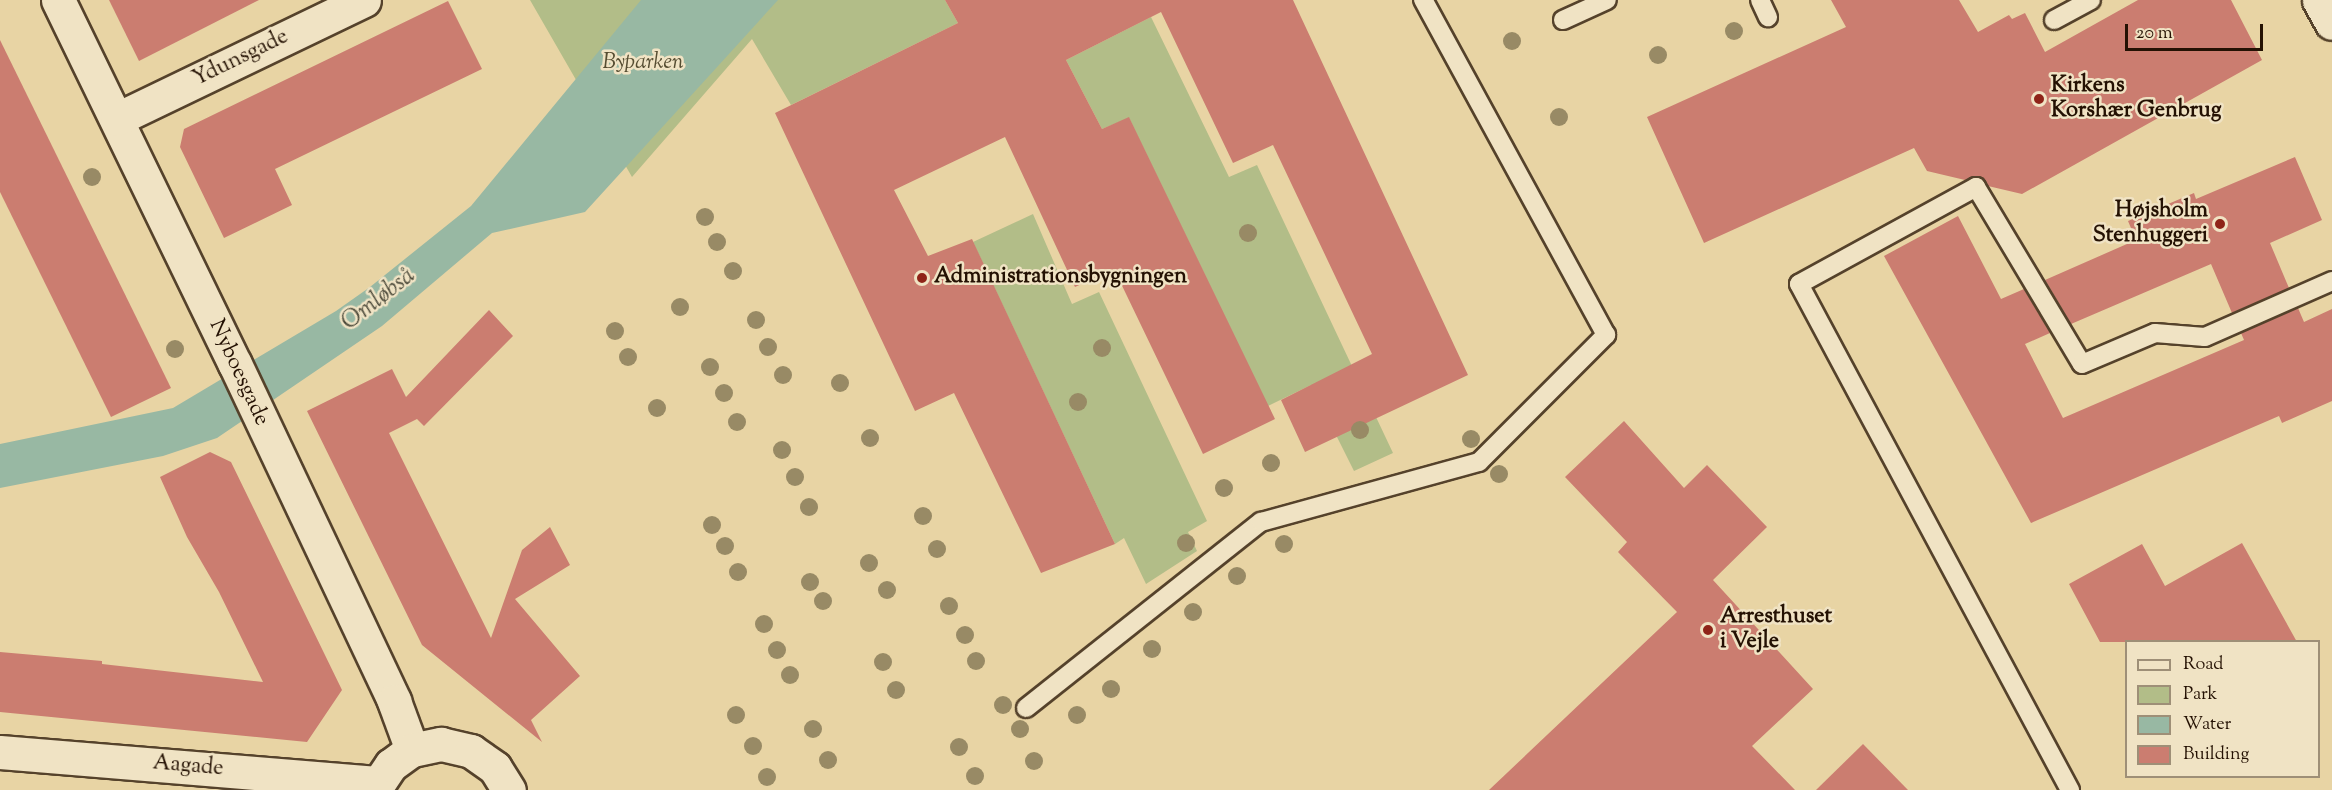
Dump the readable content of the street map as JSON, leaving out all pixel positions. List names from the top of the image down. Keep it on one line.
{"streets":{"street":["Ydunsgade","Nyboesgade","Aagade"]},"crossings":[["Ydunsgade","Nyboesgade"]],"water":["Omløbså"],"parks":["Byparken"],"places":["Kirkens Korshær Genbrug","Højsholm Stenhuggeri","Administrationsbygningen","Arresthuset i Vejle"],"legend":["Road","Park","Water","Building"],"scale_bar":"20 m"}
